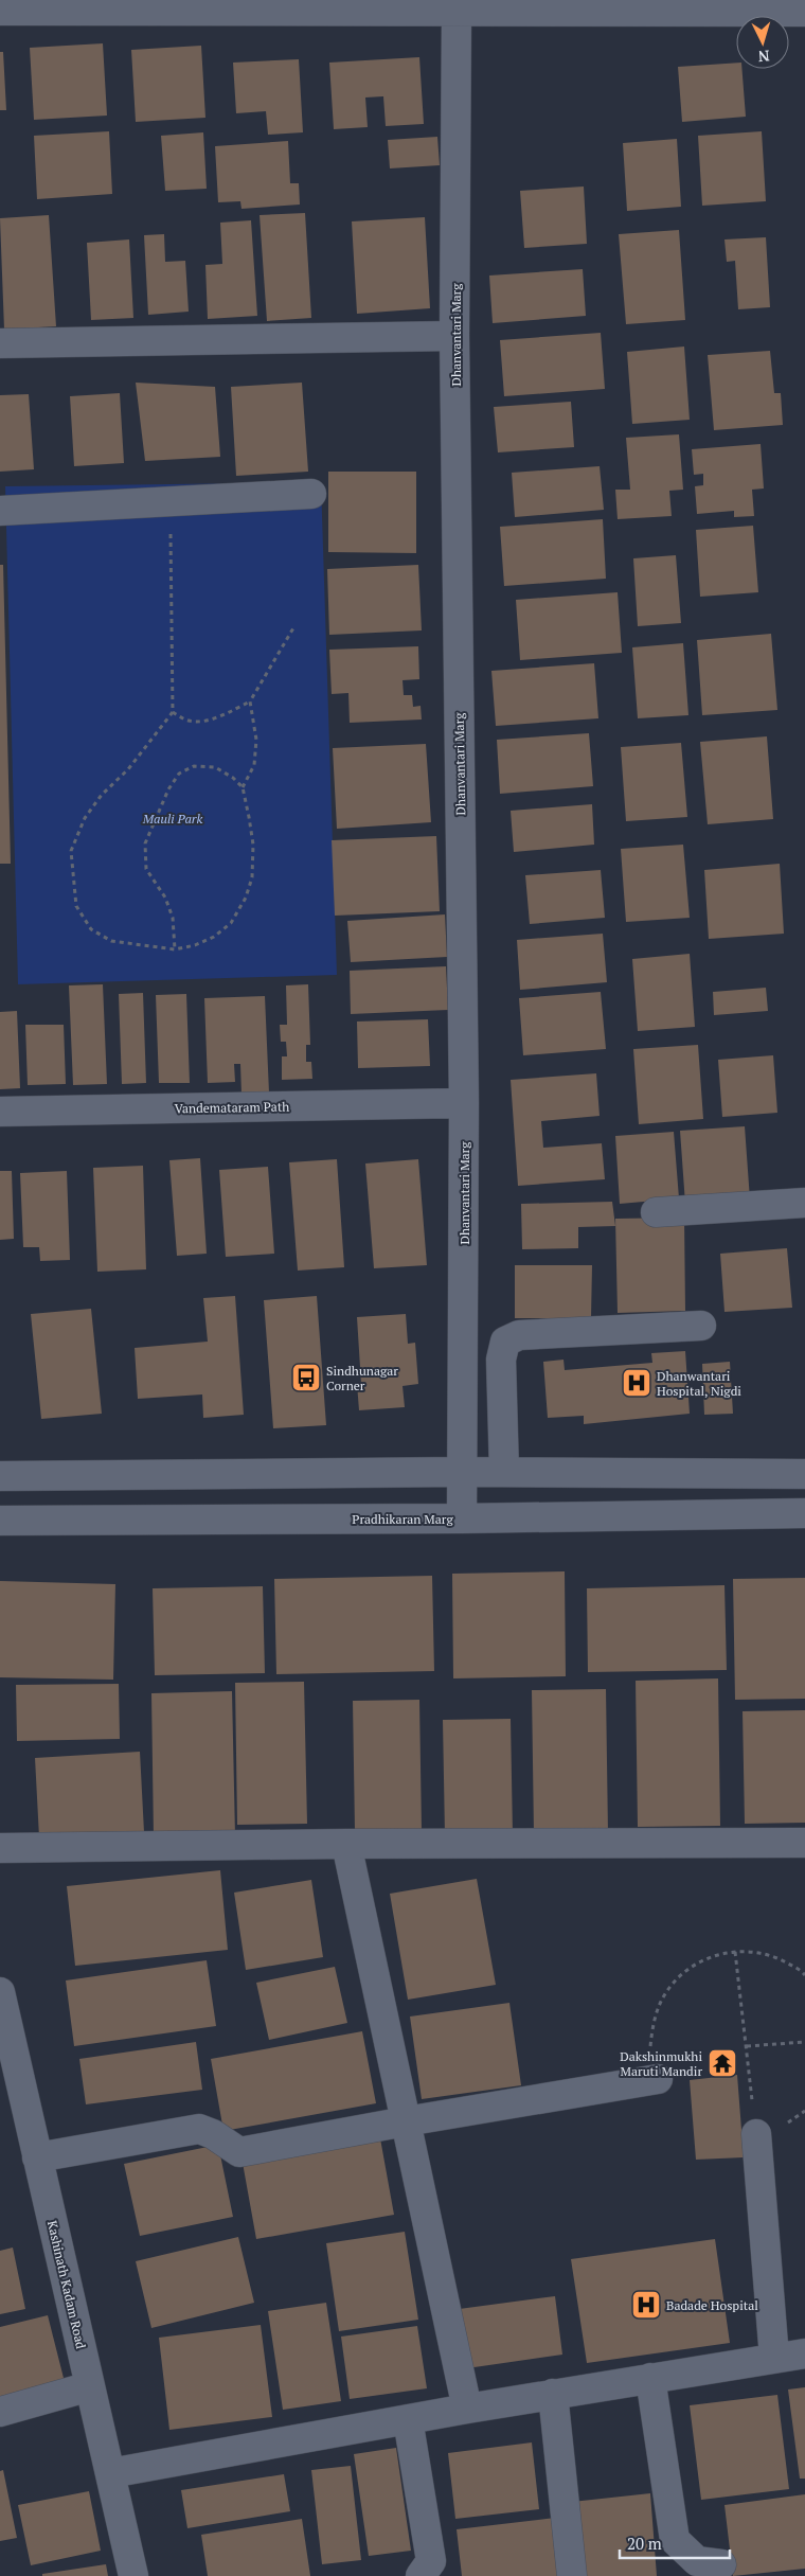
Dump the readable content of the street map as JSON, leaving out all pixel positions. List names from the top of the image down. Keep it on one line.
{"streets":{"street":["Dhanvantari Marg","Vandemataram Path","Pradhikaran Marg","Kashinath Kadam Road"]},"crossings":[["Dhanvantari Marg","Vandemataram Path"],["Dhanvantari Marg","Pradhikaran Marg"]],"parks":["Mauli Park"],"places":{"bus stop":["Sindhunagar Corner"],"hospital":["Dhanwantari Hospital, Nigdi","Badade Hospital"],"temple":["Dakshinmukhi Maruti Mandir"]},"scale_bar":"20 m","north":"bottom"}
